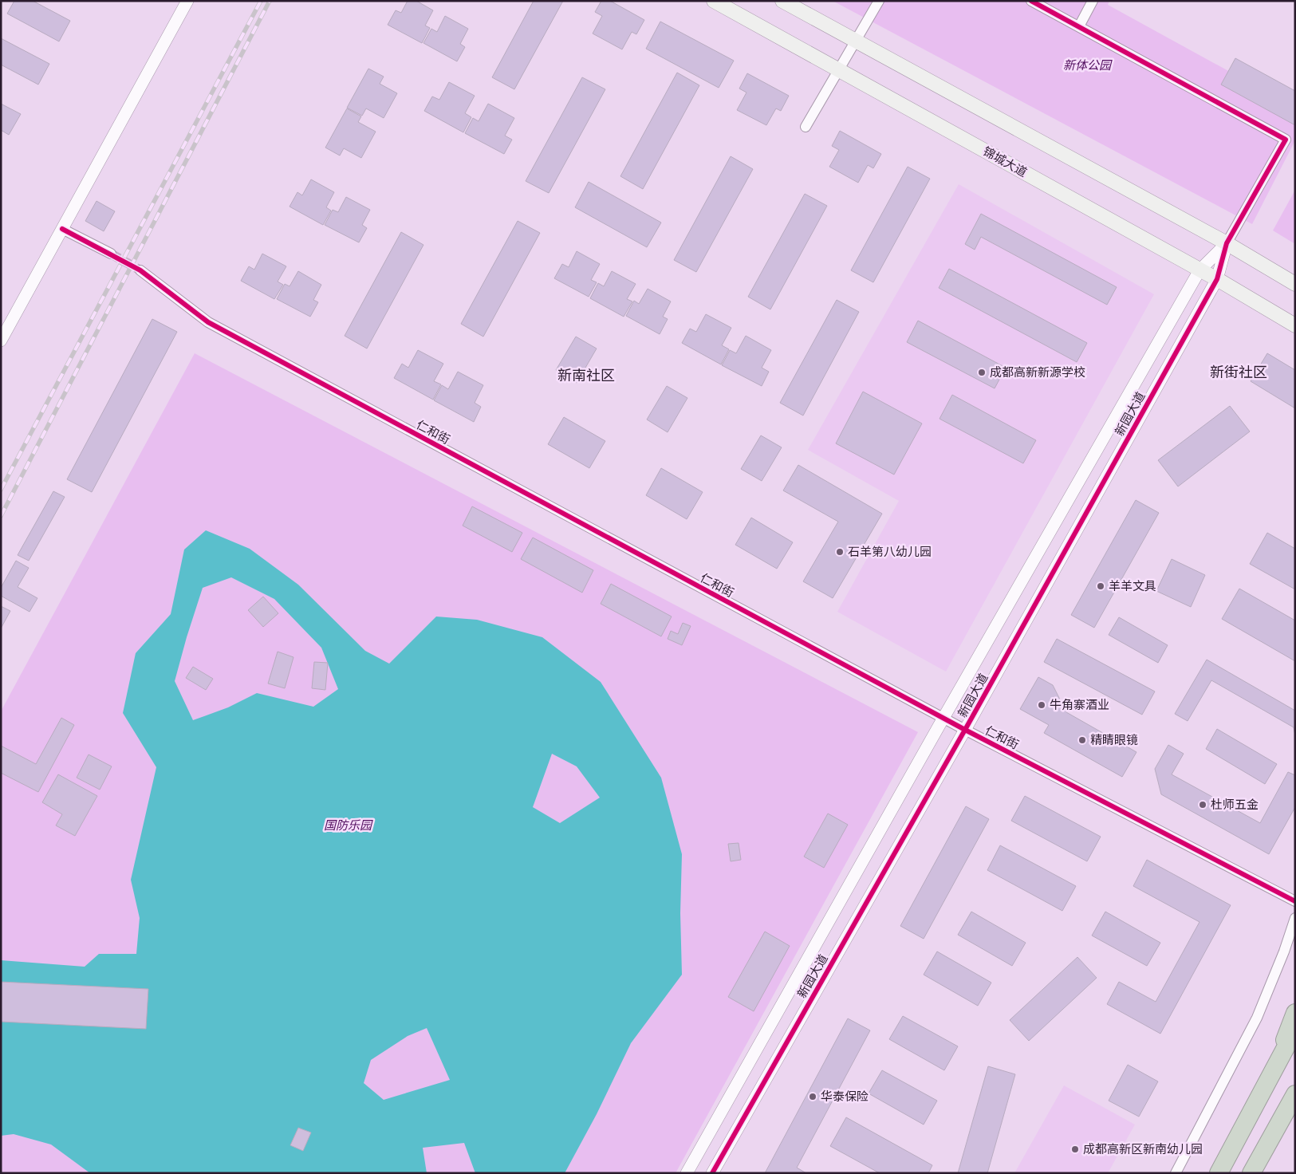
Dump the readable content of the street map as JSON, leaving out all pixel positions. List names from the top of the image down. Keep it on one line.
{"streets":{"main road":["锦城大道"],"street":["新园大道","仁和街"]},"crossings":[["锦城大道","新园大道"],["新园大道","仁和街"]],"districts":["新街社区","新南社区"],"parks":["新体公园","国防乐园"],"places":["成都高新新源学校","石羊第八幼儿园","羊羊文具","牛角寨酒业","精睛眼镜","杜师五金","华泰保险","成都高新区新南幼儿园"]}
